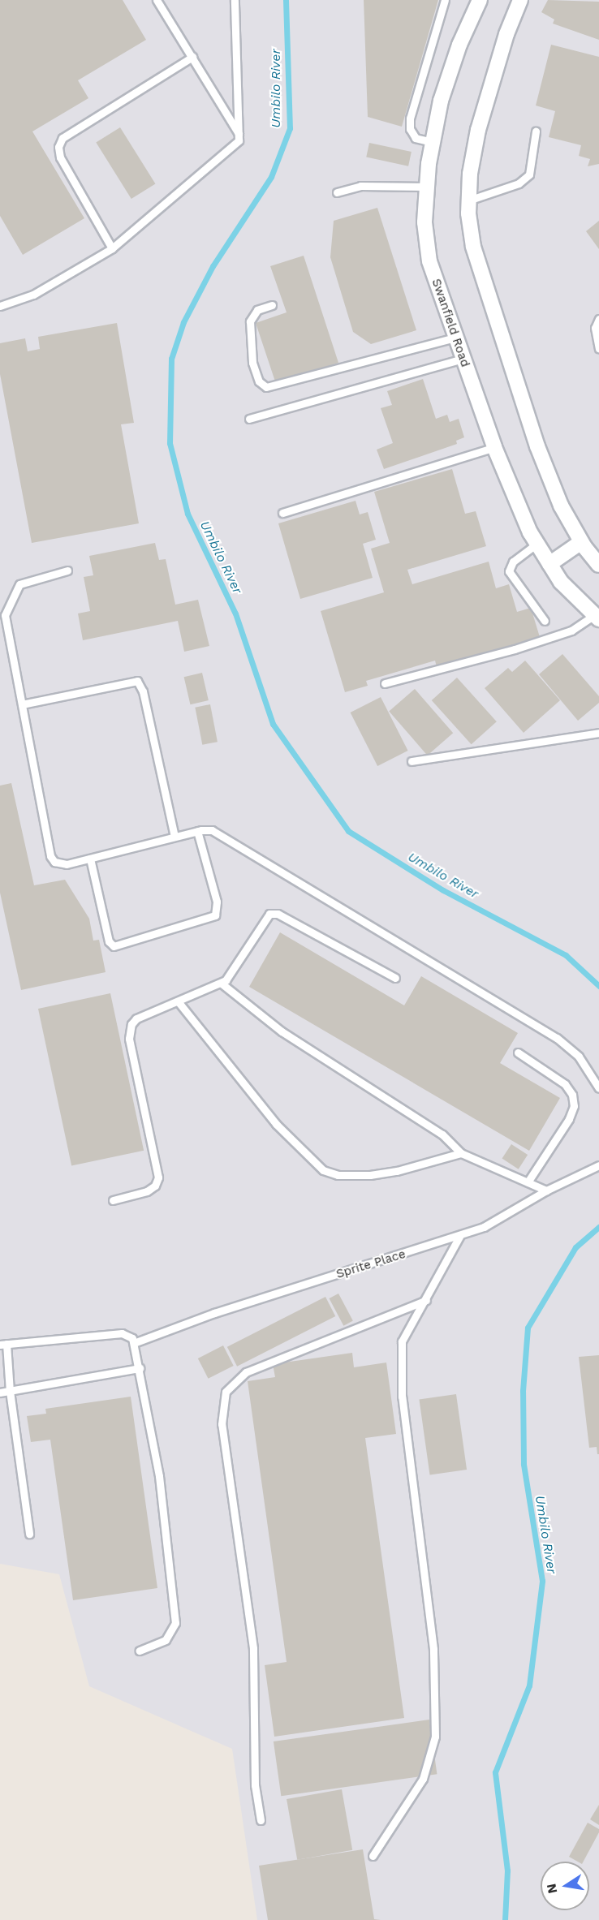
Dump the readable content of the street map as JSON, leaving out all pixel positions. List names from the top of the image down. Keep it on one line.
{"streets":{"street":["Swanfield Road"],"lane":["Sprite Place"]},"water":["Umbilo River"],"north":"left"}
